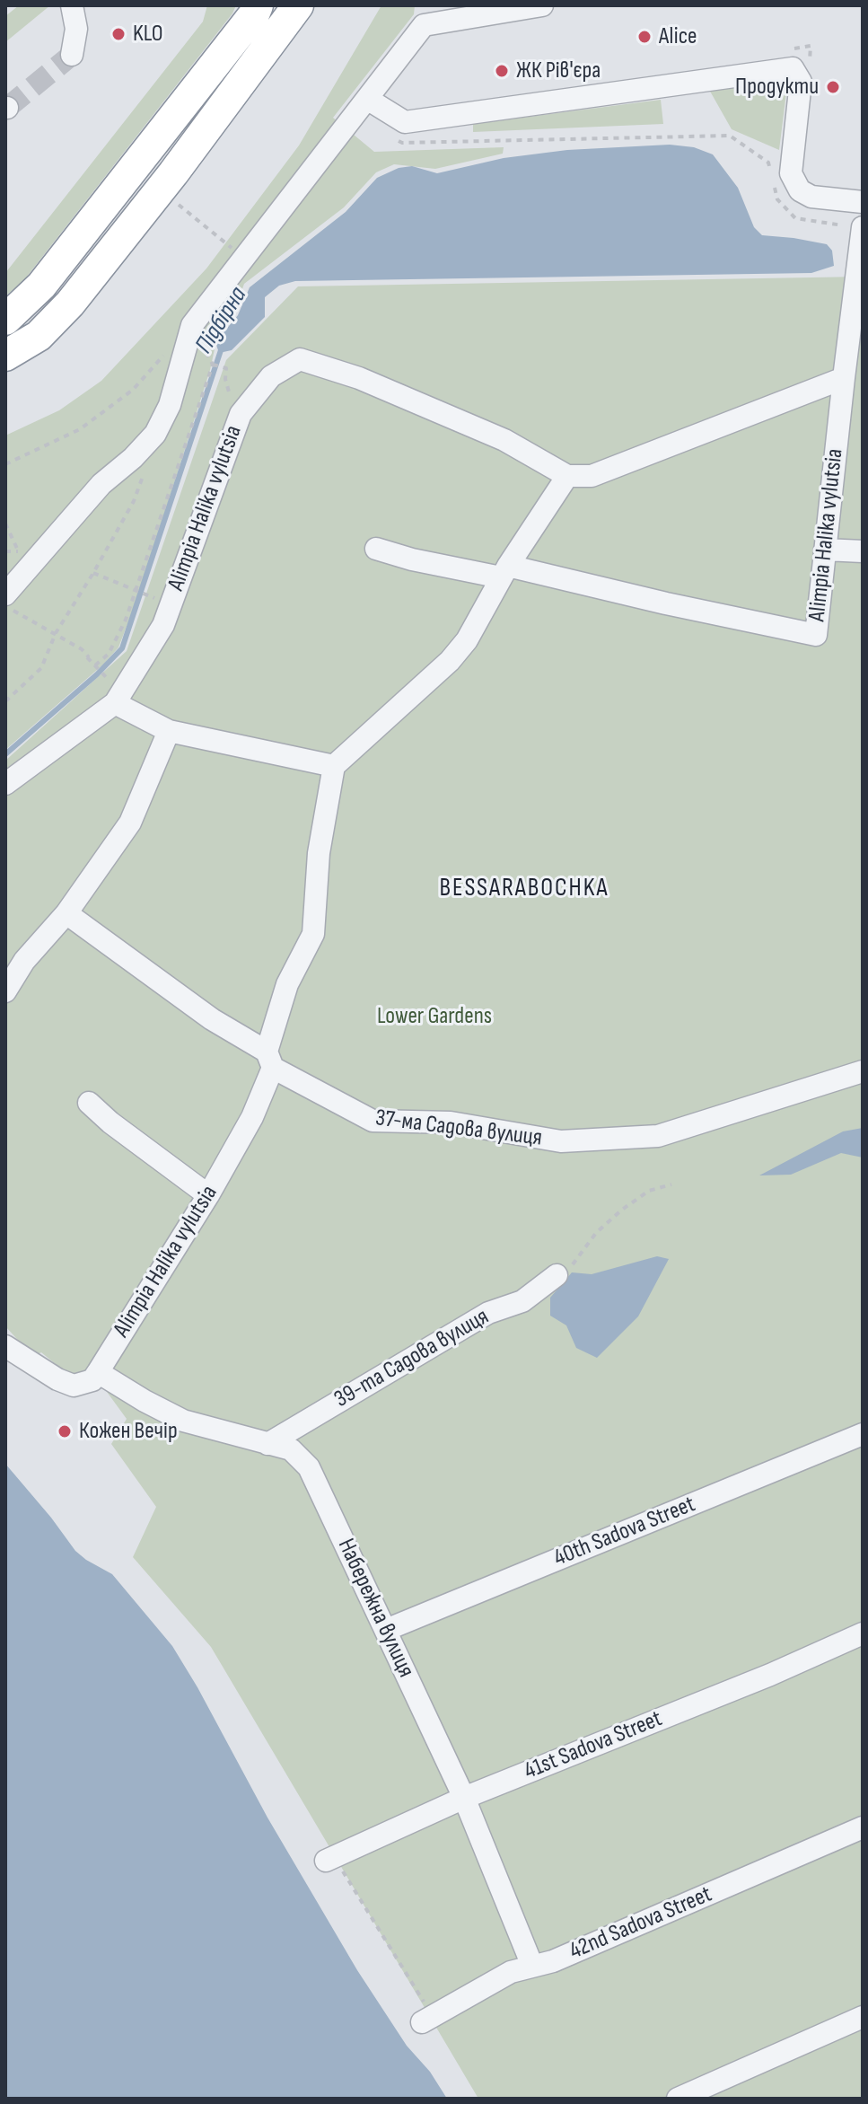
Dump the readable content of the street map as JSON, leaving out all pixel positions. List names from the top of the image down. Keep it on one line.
{"streets":{"street":["Alimpia Halika vylutsia","37-ма Садова вулиця","39-та Садова вулиця","40th Sadova Street","Набережна вулиця","41st Sadova Street","42nd Sadova Street"]},"crossings":[["Alimpia Halika vylutsia","37-ма Садова вулиця"],["Alimpia Halika vylutsia","Набережна вулиця"],["39-та Садова вулиця","Набережна вулиця"],["40th Sadova Street","Набережна вулиця"],["Набережна вулиця","41st Sadova Street"],["Набережна вулиця","42nd Sadova Street"]],"districts":["BESSARABOCHKA"],"water":["Підбірна"],"parks":["Lower Gardens"],"places":["KLO","Alice","ЖК Рів'єра","Продукти","Кожен Вечір"]}
